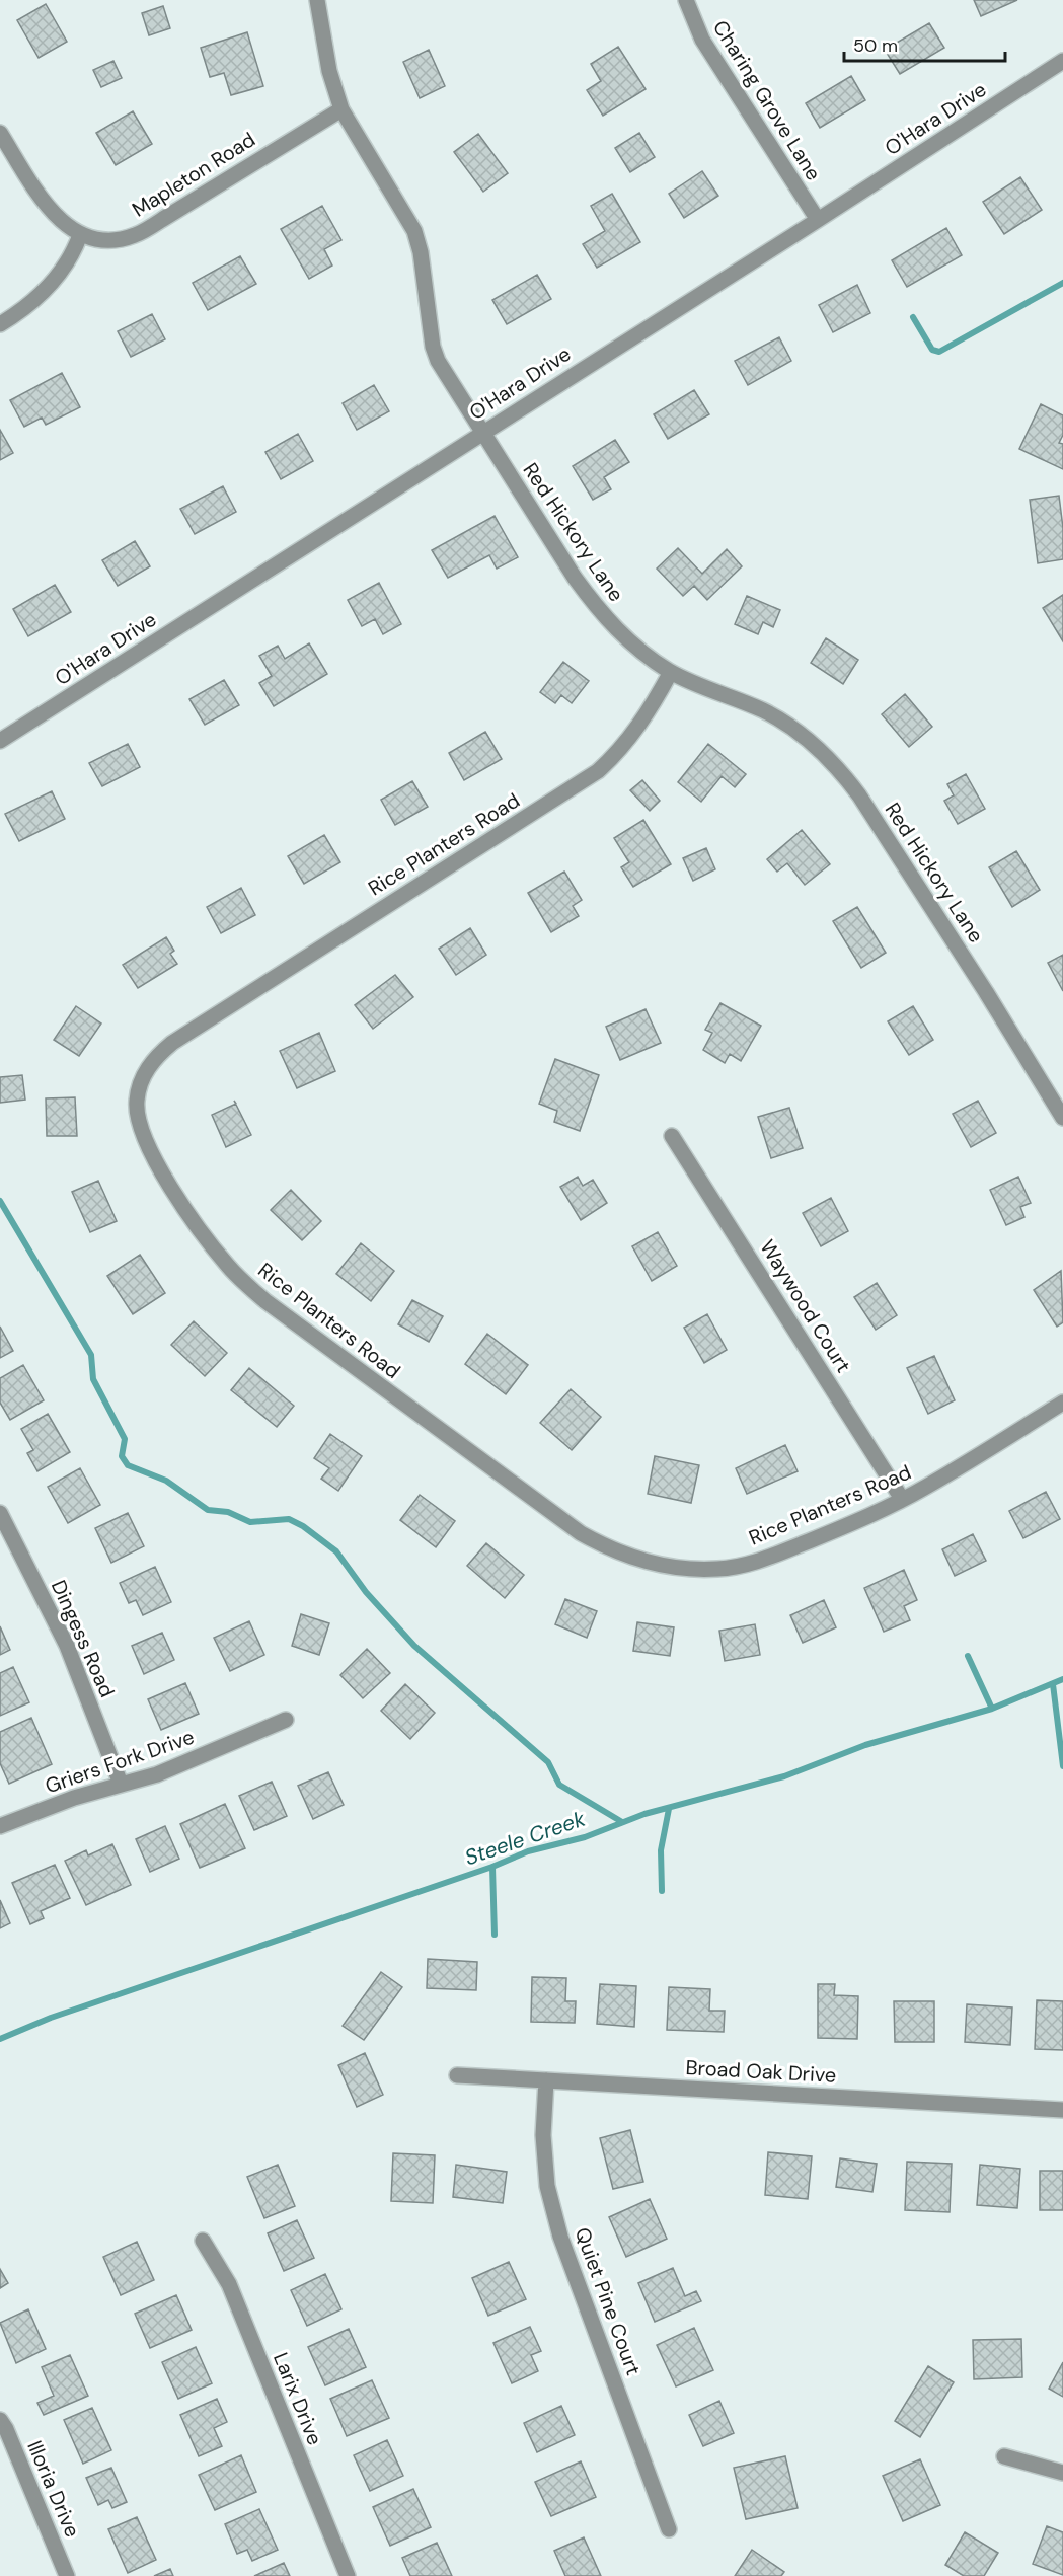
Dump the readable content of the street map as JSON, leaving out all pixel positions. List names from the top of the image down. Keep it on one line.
{"streets":{"street":["Charing Grove Lane","O'Hara Drive","Mapleton Road","Red Hickory Lane","Rice Planters Road","Waywood Court","Dingess Road","Griers Fork Drive","Broad Oak Drive","Quiet Pine Court","Larix Drive","Illoria Drive"]},"crossings":[["Charing Grove Lane","O'Hara Drive"],["O'Hara Drive","Red Hickory Lane"],["Mapleton Road","Red Hickory Lane"],["Red Hickory Lane","Rice Planters Road"],["Rice Planters Road","Waywood Court"],["Dingess Road","Griers Fork Drive"],["Broad Oak Drive","Quiet Pine Court"]],"water":["Steele Creek"],"scale_bar":"50 m"}
